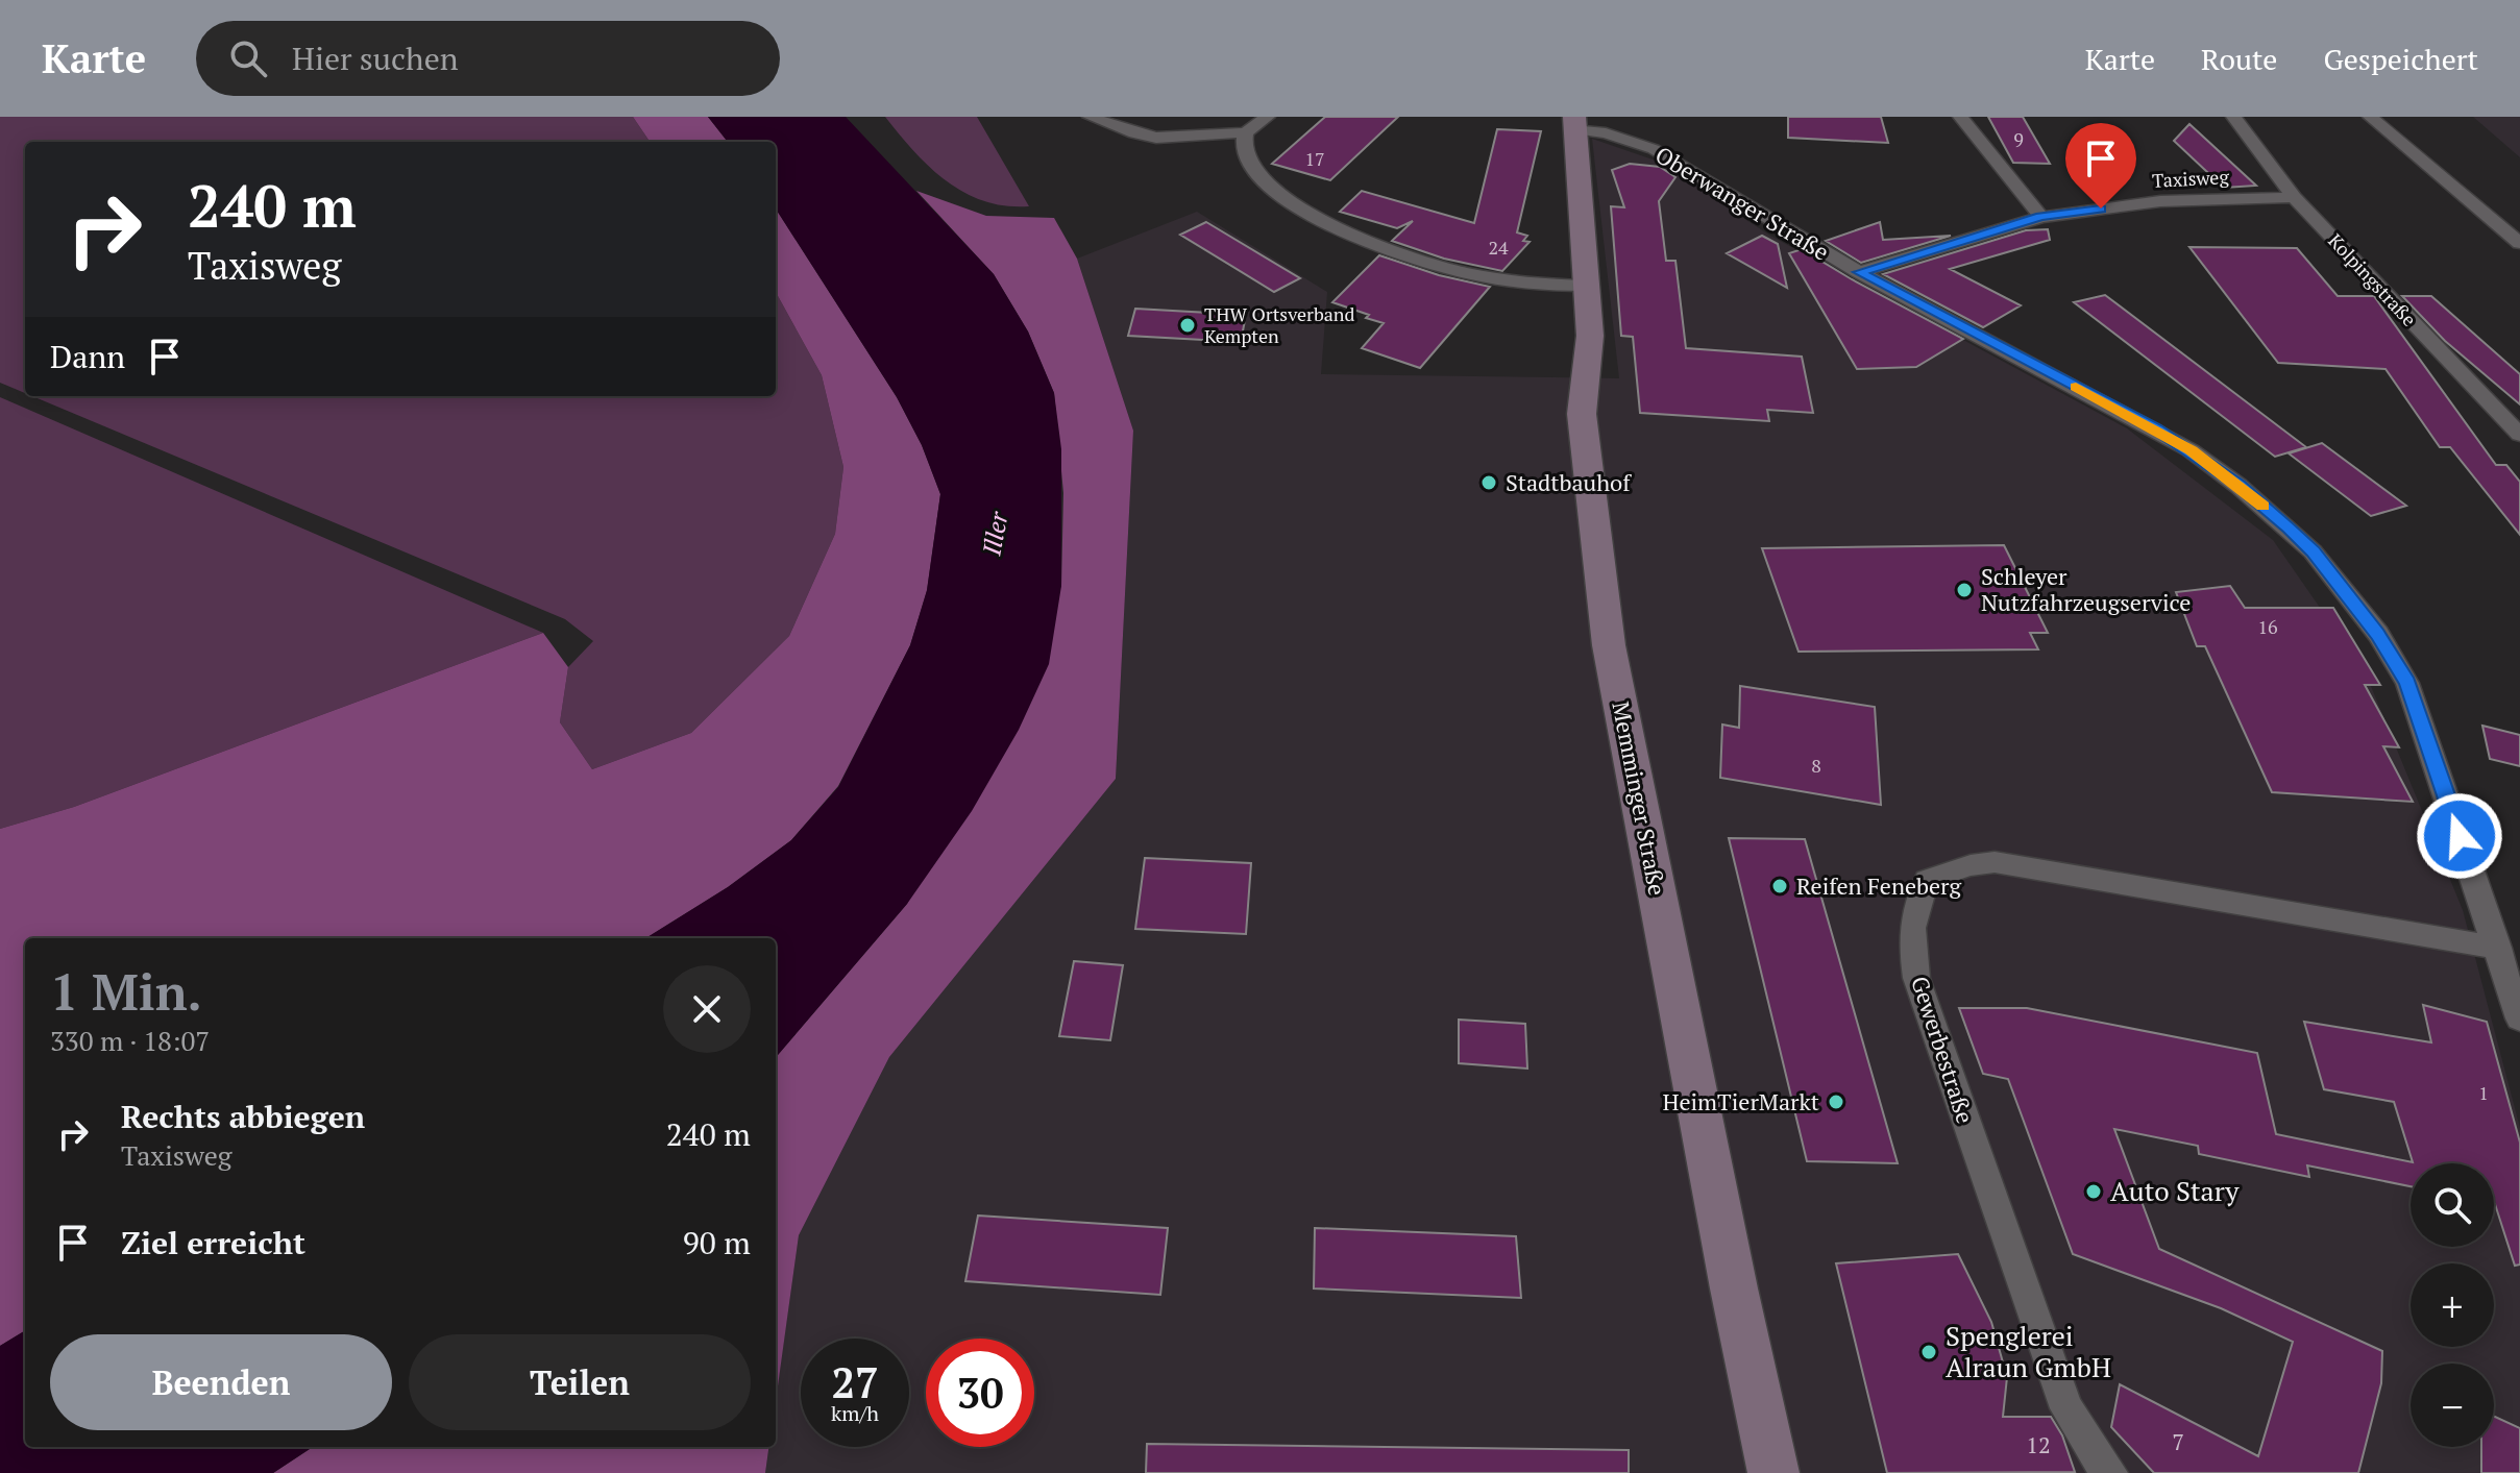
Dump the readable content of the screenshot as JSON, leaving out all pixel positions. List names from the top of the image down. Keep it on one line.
{"streets":{"main road":["Memminger Straße"],"street":["Taxisweg","Oberwanger Straße","Kolpingstraße","Gewerbestraße"]},"crossings":[["Taxisweg","Oberwanger Straße"],["Taxisweg","Kolpingstraße"],["Oberwanger Straße","Memminger Straße"],["Oberwanger Straße","Gewerbestraße"]],"water":["Iller"],"places":["THW Ortsverband Kempten","Stadtbauhof","Schleyer Nutzfahrzeugservice","Reifen Feneberg","HeimTierMarkt","Auto Stary","Spenglerei Alraun GmbH"],"house_numbers":["9","17","24","16","8","1","7","12"],"page":{"header":"Karte","search":"Hier suchen","nav":["Karte","Route","Gespeichert"],"turn":["240 m","Taxisweg"],"then":"Dann","heading":["1 Min.","330 m · 18:07"],"list":[{"name":"Rechts abbiegen","note":"Taxisweg","value":"240 m"},{"name":"Ziel erreicht","value":"90 m"}],"map_buttons":["+","−"],"buttons":["Beenden","Teilen"],"speed":"27 km/h","limit":"30"}}
